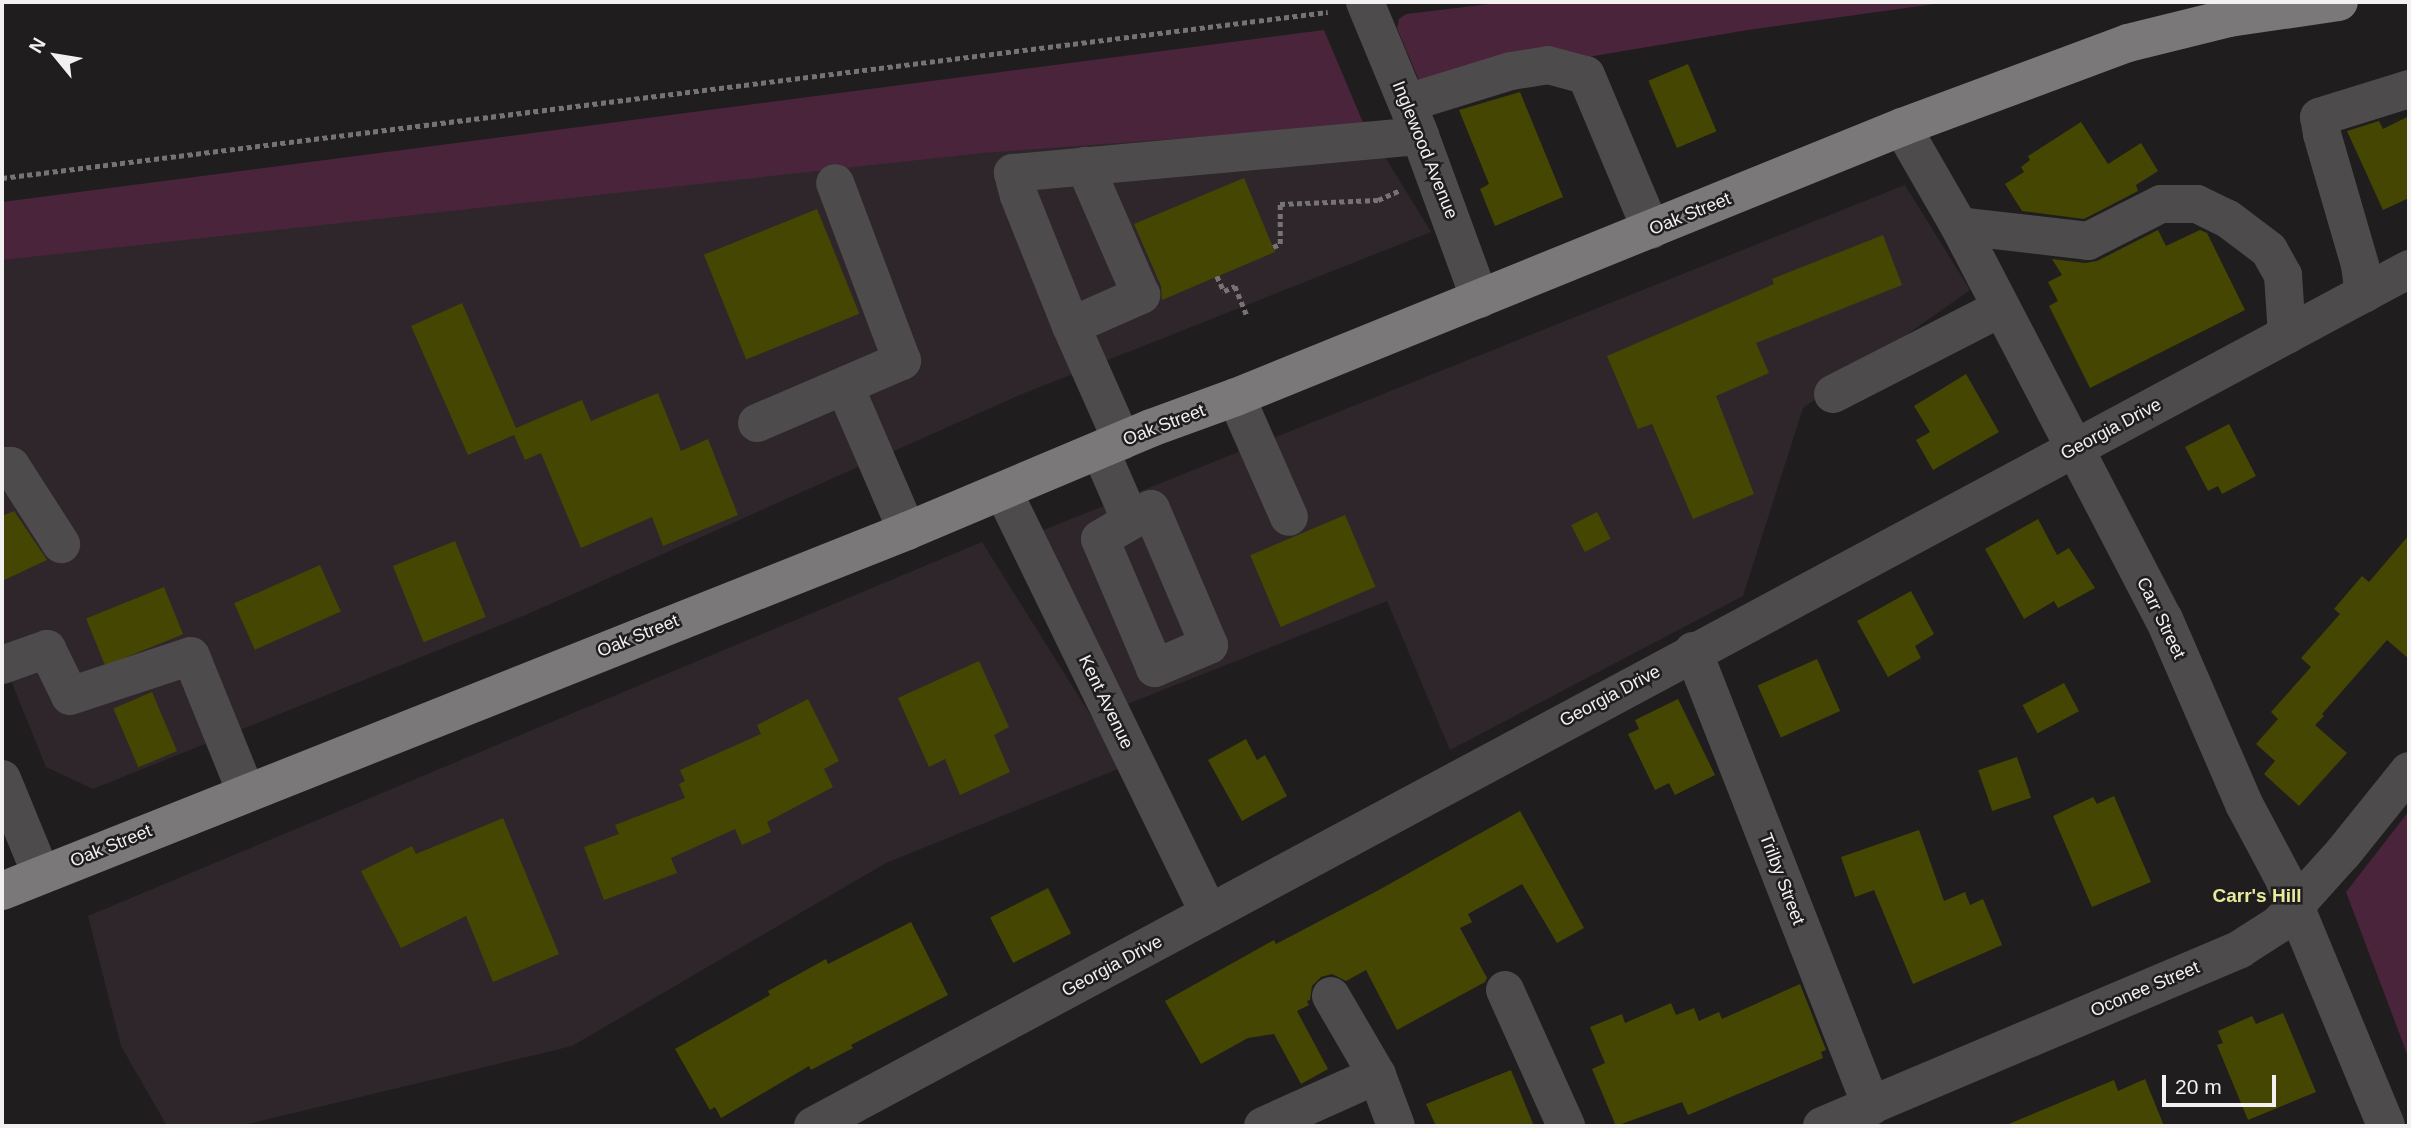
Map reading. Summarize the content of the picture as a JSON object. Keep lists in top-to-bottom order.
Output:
{
  "streets": {
    "main road": ["Oak Street"],
    "street": [
      "Inglewood Avenue",
      "Georgia Drive",
      "Carr Street",
      "Kent Avenue",
      "Trilby Street",
      "Oconee Street"
    ]
  },
  "crossings": [
    ["Inglewood Avenue", "Oak Street"],
    ["Oak Street", "Carr Street"],
    ["Oak Street", "Kent Avenue"],
    ["Georgia Drive", "Carr Street"],
    ["Georgia Drive", "Kent Avenue"],
    ["Georgia Drive", "Trilby Street"],
    ["Carr Street", "Oconee Street"],
    ["Trilby Street", "Oconee Street"]
  ],
  "districts": ["Carr's Hill"],
  "scale_bar": "20 m",
  "north": "top left"
}
